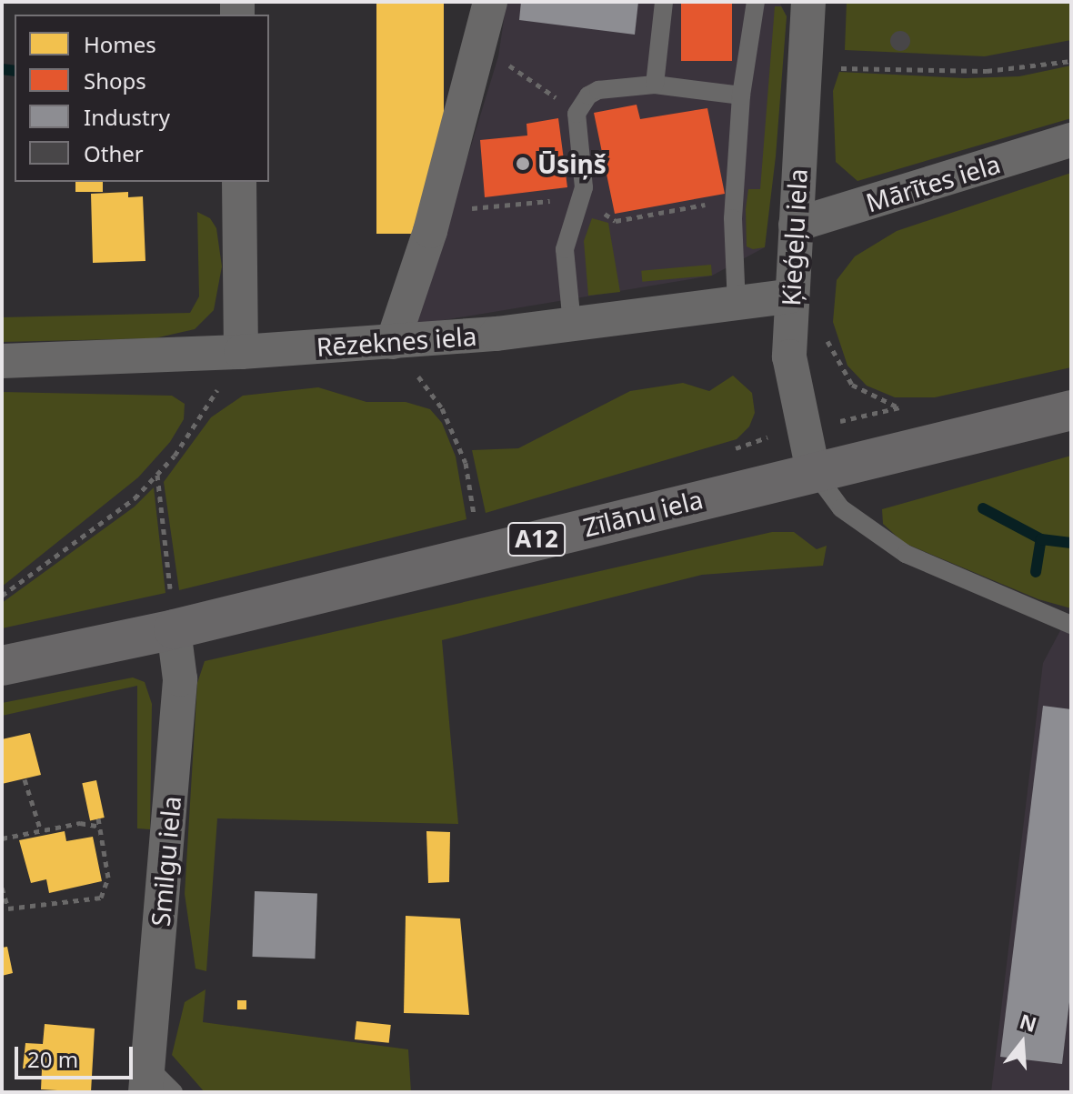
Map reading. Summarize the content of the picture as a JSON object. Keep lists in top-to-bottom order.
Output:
{
  "streets": {
    "highway": ["Zīlānu iela", "A12"],
    "street": [
      "Mārītes iela",
      "Ķieģeļu iela",
      "Rēzeknes iela",
      "Smilgu iela"
    ]
  },
  "crossings": [
    ["Mārītes iela", "Ķieģeļu iela"],
    ["Ķieģeļu iela", "Rēzeknes iela"],
    ["Ķieģeļu iela", "Zīlānu iela"],
    ["Zīlānu iela", "Smilgu iela"]
  ],
  "places": ["Ūsiņš"],
  "legend": [
    "Homes",
    "Shops",
    "Industry",
    "Other"
  ],
  "scale_bar": "20 m",
  "north": "top"
}
